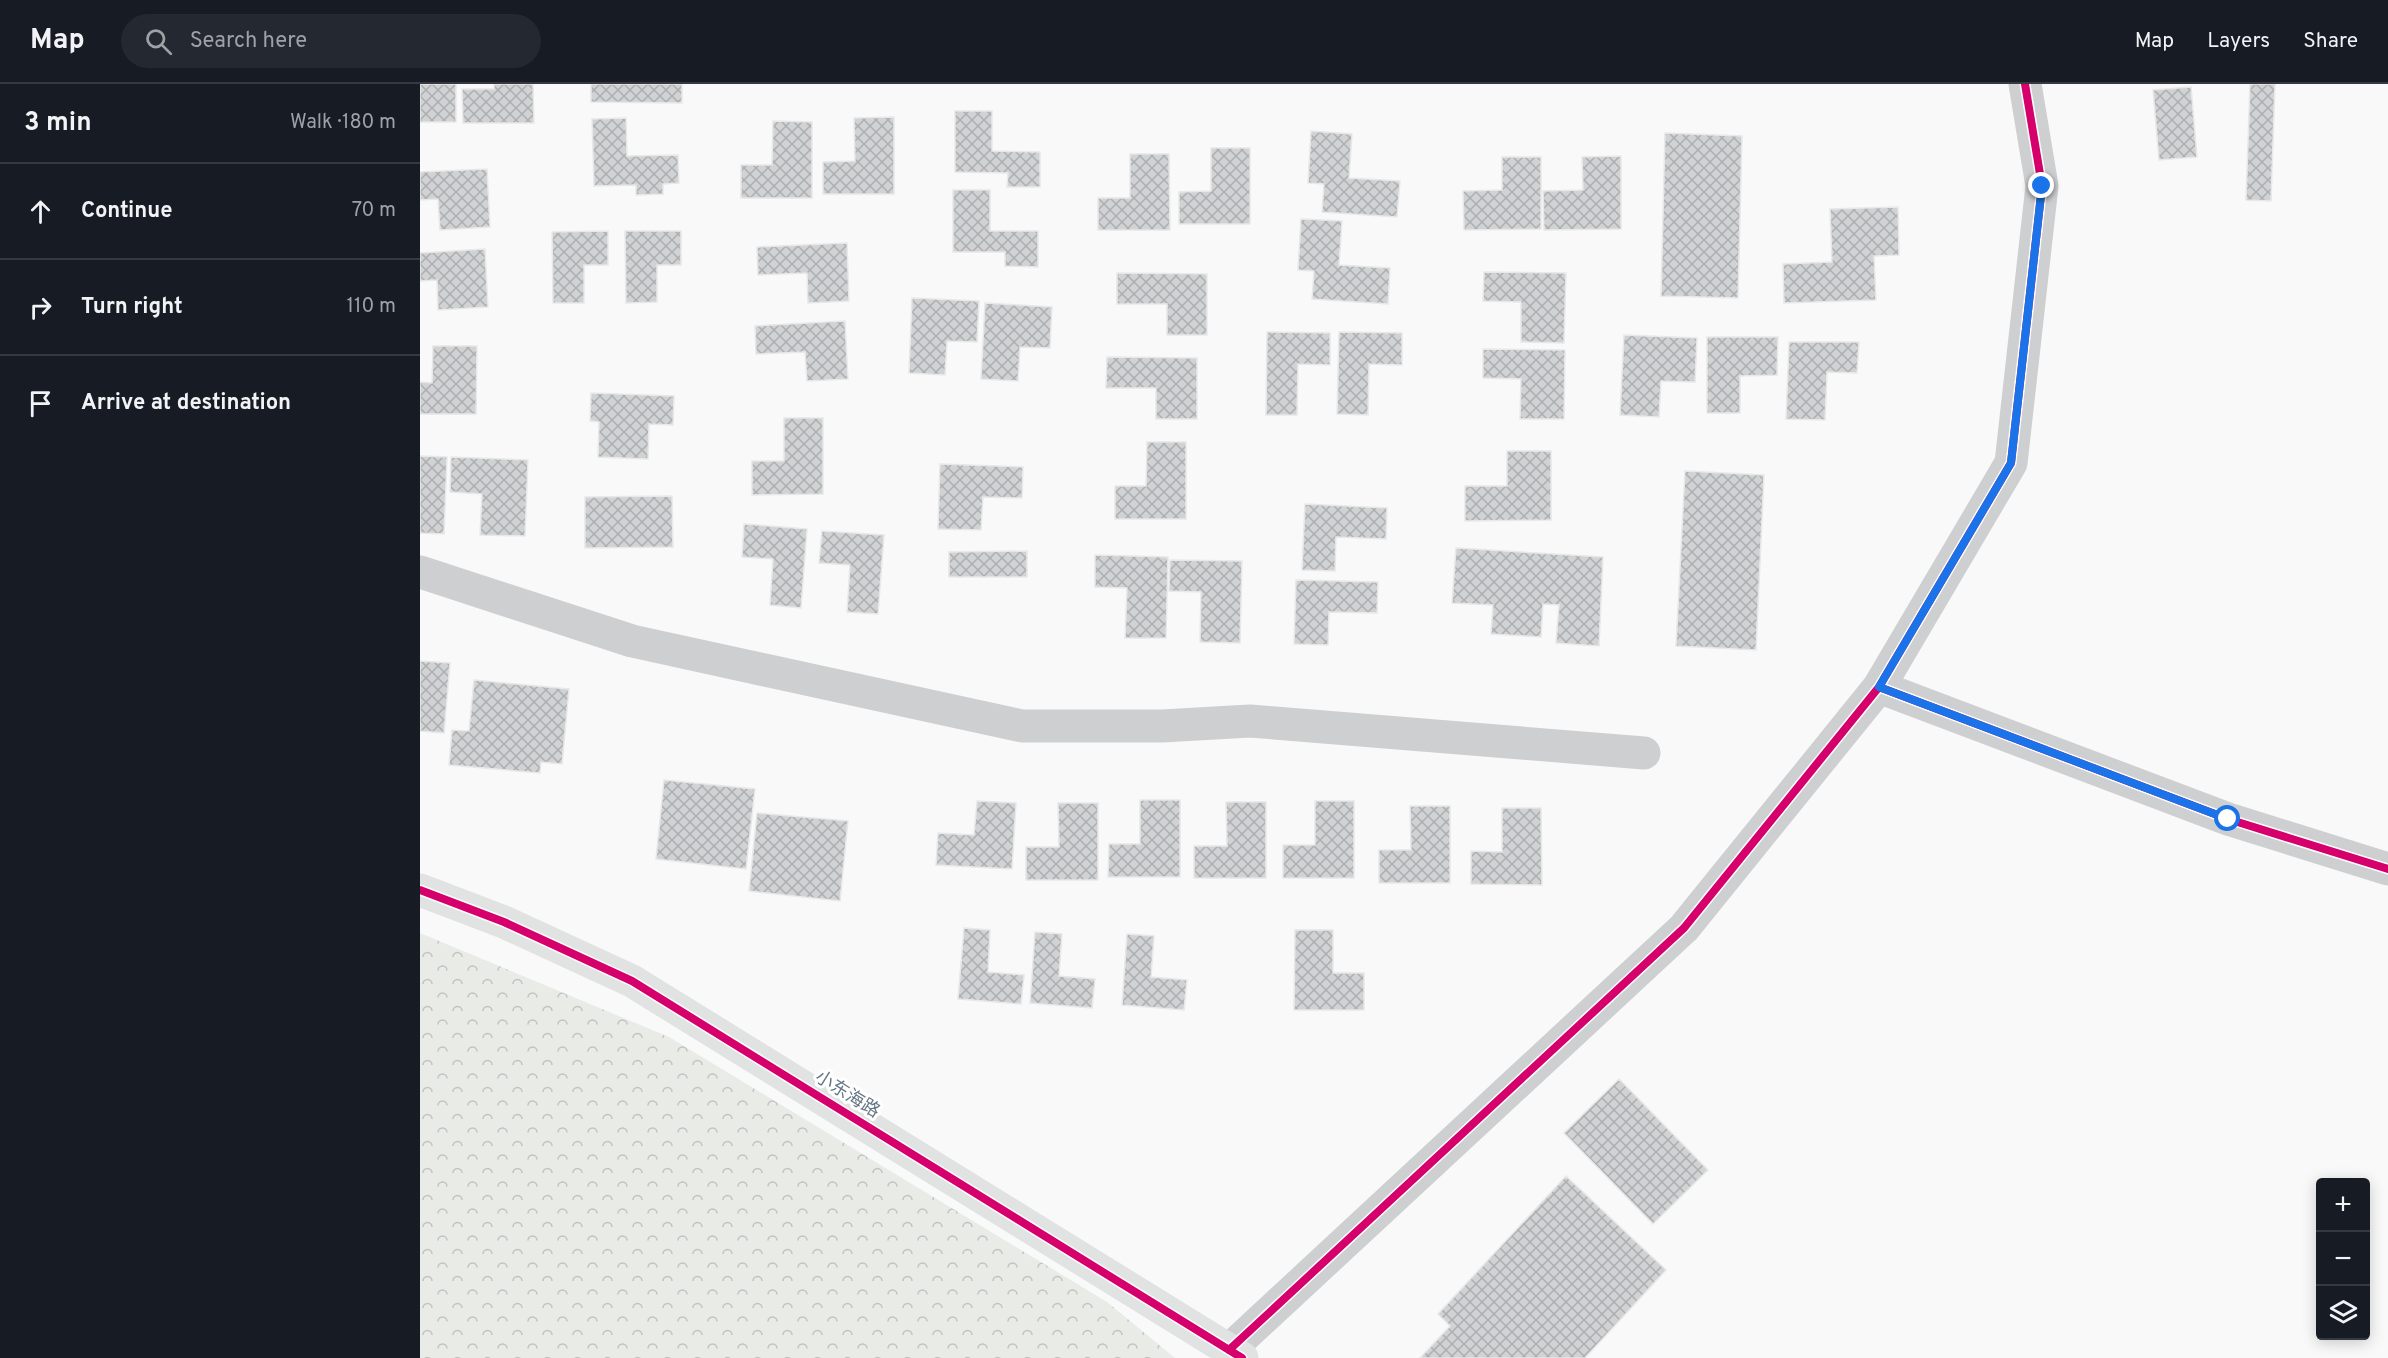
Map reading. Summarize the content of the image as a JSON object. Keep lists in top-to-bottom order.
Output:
{
  "streets": {
    "main road": ["小东海路"]
  },
  "page": {
    "header": "Map",
    "search": "Search here",
    "nav": ["Map", "Layers", "Share"],
    "heading": ["3 min", "Walk · 180 m"],
    "list": [
      ["Continue", "70 m"],
      ["Turn right", "110 m"],
      "Arrive at destination"
    ],
    "map_buttons": ["+", "−"]
  }
}
